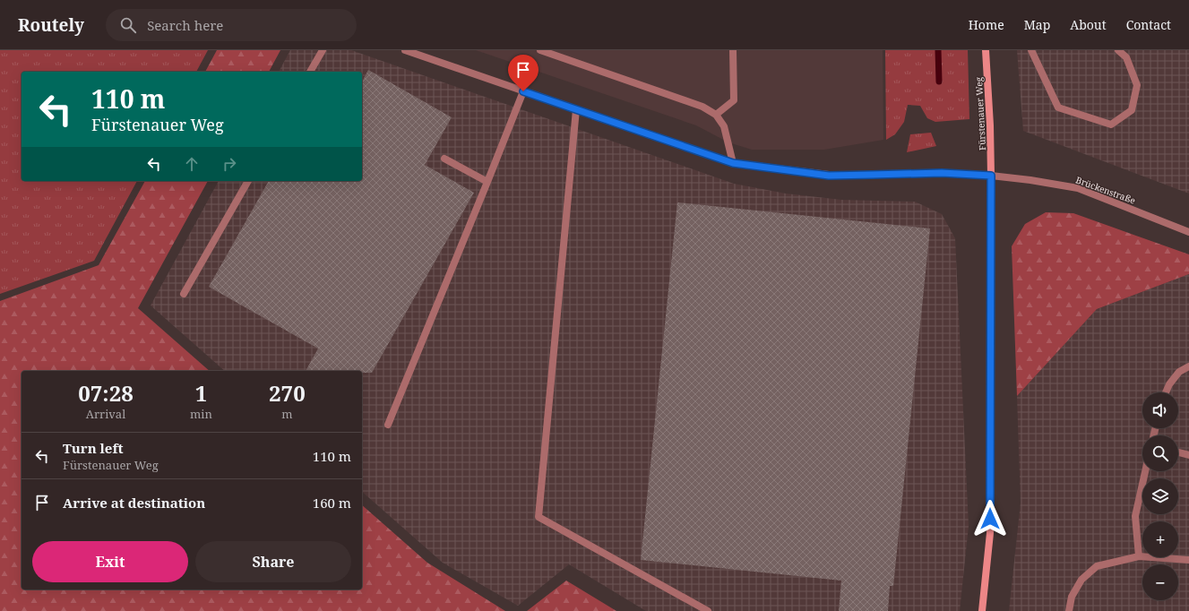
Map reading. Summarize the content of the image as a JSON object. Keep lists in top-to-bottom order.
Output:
{
  "streets": {
    "street": ["Fürstenauer Weg", "Brückenstraße"]
  },
  "crossings": [
    ["Fürstenauer Weg", "Brückenstraße"]
  ],
  "page": {
    "header": "Routely",
    "search": "Search here",
    "nav": [
      "Home",
      "Map",
      "About",
      "Contact"
    ],
    "turn": ["110 m", "Fürstenauer Weg"],
    "eta": [
      "07:28",
      "Arrival",
      "1",
      "min",
      "270",
      "m"
    ],
    "map_buttons": ["+", "−"],
    "list": [
      {
        "name": "Turn left",
        "note": "Fürstenauer Weg",
        "value": "110 m"
      },
      {
        "name": "Arrive at destination",
        "value": "160 m"
      }
    ],
    "buttons": ["Exit", "Share"]
  }
}
